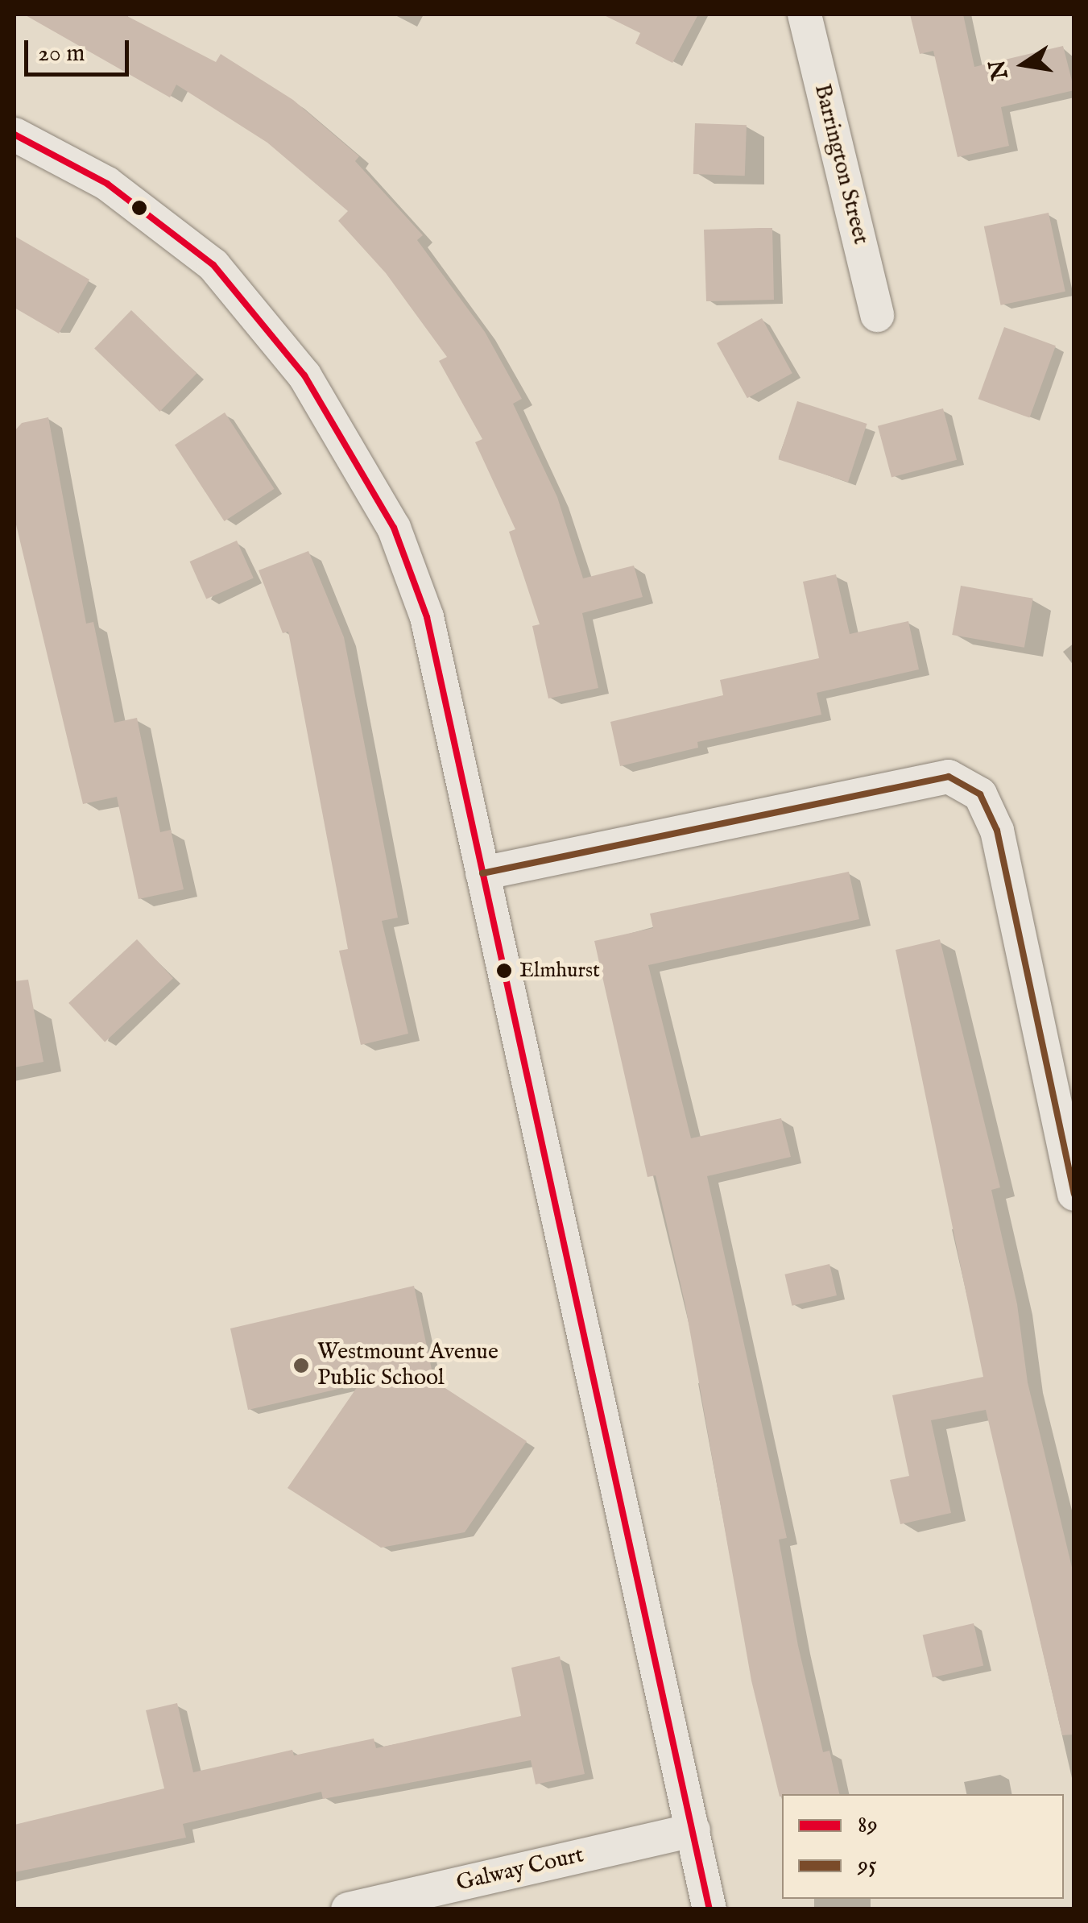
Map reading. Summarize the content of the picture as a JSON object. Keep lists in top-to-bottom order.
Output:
{
  "streets": {
    "street": ["Barrington Street", "Galway Court"]
  },
  "places": ["Elmhurst", "Westmount Avenue Public School"],
  "lines": ["transit line 89", "transit line 95"],
  "legend": ["89", "95"],
  "scale_bar": "20 m",
  "north": "left"
}
